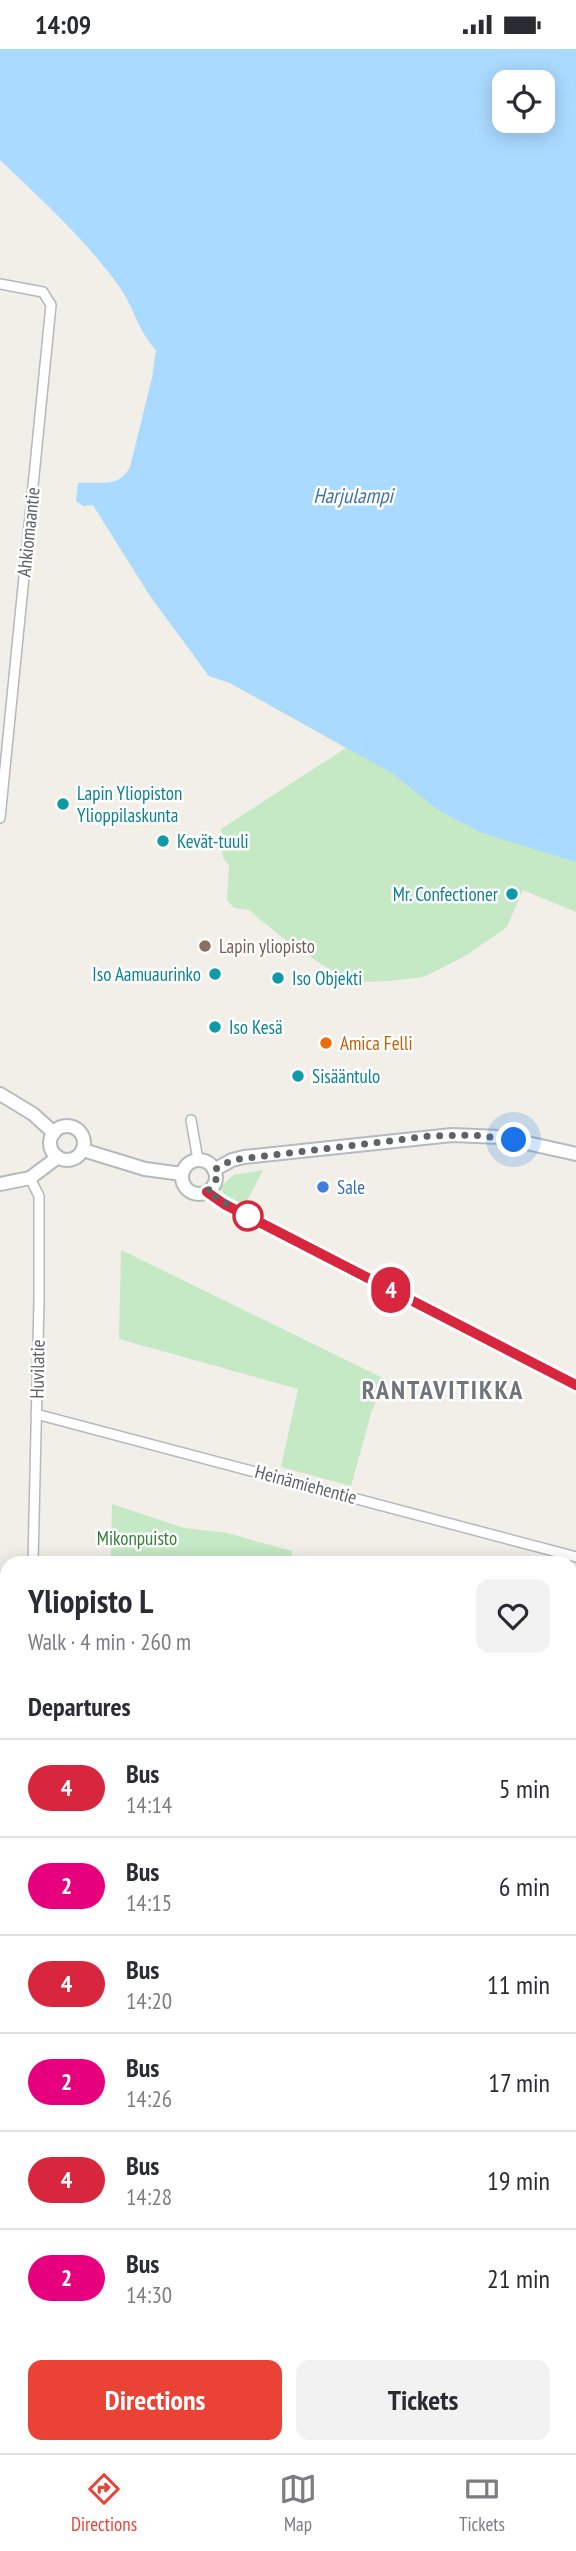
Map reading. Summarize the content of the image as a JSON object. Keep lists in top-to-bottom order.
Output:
{
  "streets": {
    "street": ["Ahkiomaantie", "Huvilatie", "Heinämiehentie"]
  },
  "crossings": [
    ["Huvilatie", "Heinämiehentie"]
  ],
  "districts": ["RANTAVITIKKA"],
  "water": ["Harjulampi"],
  "parks": ["Mikonpuisto"],
  "places": [
    "Lapin Yliopiston Ylioppilaskunta",
    "Kevät-tuuli",
    "Mr. Confectioner",
    "Lapin yliopisto",
    "Iso Aamuaurinko",
    "Iso Objekti",
    "Iso Kesä",
    "Amica Felli",
    "Sisääntulo",
    "Sale"
  ],
  "lines": ["bus line 4"],
  "page": {
    "status": "14:09",
    "on_map": "4",
    "heading": [
      ["Yliopisto L", "Walk · 4 min · 260 m"],
      "Departures"
    ],
    "list": [
      {
        "mark": "4",
        "name": "Bus",
        "note": "14:14",
        "value": "5 min"
      },
      {
        "mark": "2",
        "name": "Bus",
        "note": "14:15",
        "value": "6 min"
      },
      {
        "mark": "4",
        "name": "Bus",
        "note": "14:20",
        "value": "11 min"
      },
      {
        "mark": "2",
        "name": "Bus",
        "note": "14:26",
        "value": "17 min"
      },
      {
        "mark": "4",
        "name": "Bus",
        "note": "14:28",
        "value": "19 min"
      },
      {
        "mark": "2",
        "name": "Bus",
        "note": "14:30",
        "value": "21 min"
      }
    ],
    "buttons": ["Directions", "Tickets"],
    "tabs": ["Directions", "Map", "Tickets"]
  }
}
